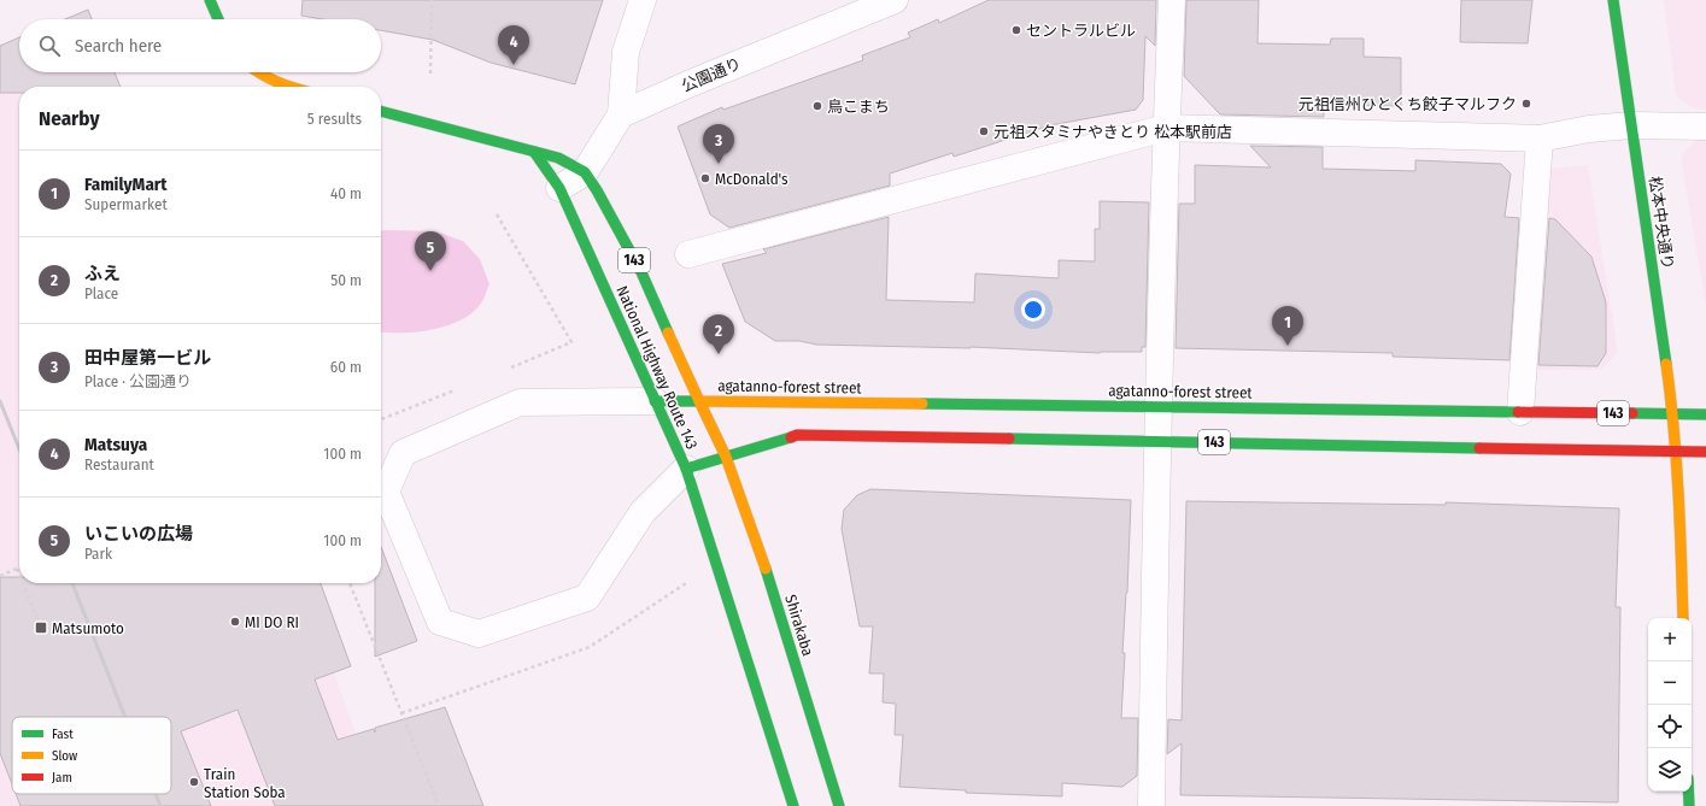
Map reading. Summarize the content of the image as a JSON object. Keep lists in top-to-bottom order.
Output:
{
  "streets": {
    "main road": [
      "松本中央通り",
      "143",
      "National Highway Route 143",
      "agatanno-forest street",
      "Shirakaba"
    ],
    "street": ["公園通り"]
  },
  "crossings": [
    ["松本中央通り", "143"],
    ["松本中央通り", "agatanno-forest street"],
    ["143", "National Highway Route 143"],
    ["143", "Shirakaba"],
    ["National Highway Route 143", "agatanno-forest street"],
    ["National Highway Route 143", "Shirakaba"]
  ],
  "places": {
    "other": [
      "セントラルビル",
      "元祖信州ひとくち餃子マルフク",
      "鳥こまち",
      "元祖スタミナやきとり 松本駅前店",
      "McDonald's",
      "MI DO RI",
      "Train Station Soba"
    ],
    "transit": ["Matsumoto"]
  },
  "legend": ["Fast", "Slow", "Jam"],
  "page": {
    "search": "Search here",
    "pins": [
      "4",
      "3",
      "5",
      "1",
      "2"
    ],
    "heading": ["Nearby", "5 results"],
    "list": [
      {
        "mark": "1",
        "name": "FamilyMart",
        "note": "Supermarket",
        "value": "40 m"
      },
      {
        "mark": "2",
        "name": "ふえ",
        "note": "Place",
        "value": "50 m"
      },
      {
        "mark": "3",
        "name": "田中屋第一ビル",
        "note": "Place · 公園通り",
        "value": "60 m"
      },
      {
        "mark": "4",
        "name": "Matsuya",
        "note": "Restaurant",
        "value": "100 m"
      },
      {
        "mark": "5",
        "name": "いこいの広場",
        "note": "Park",
        "value": "100 m"
      }
    ],
    "map_buttons": ["+", "−"]
  }
}
